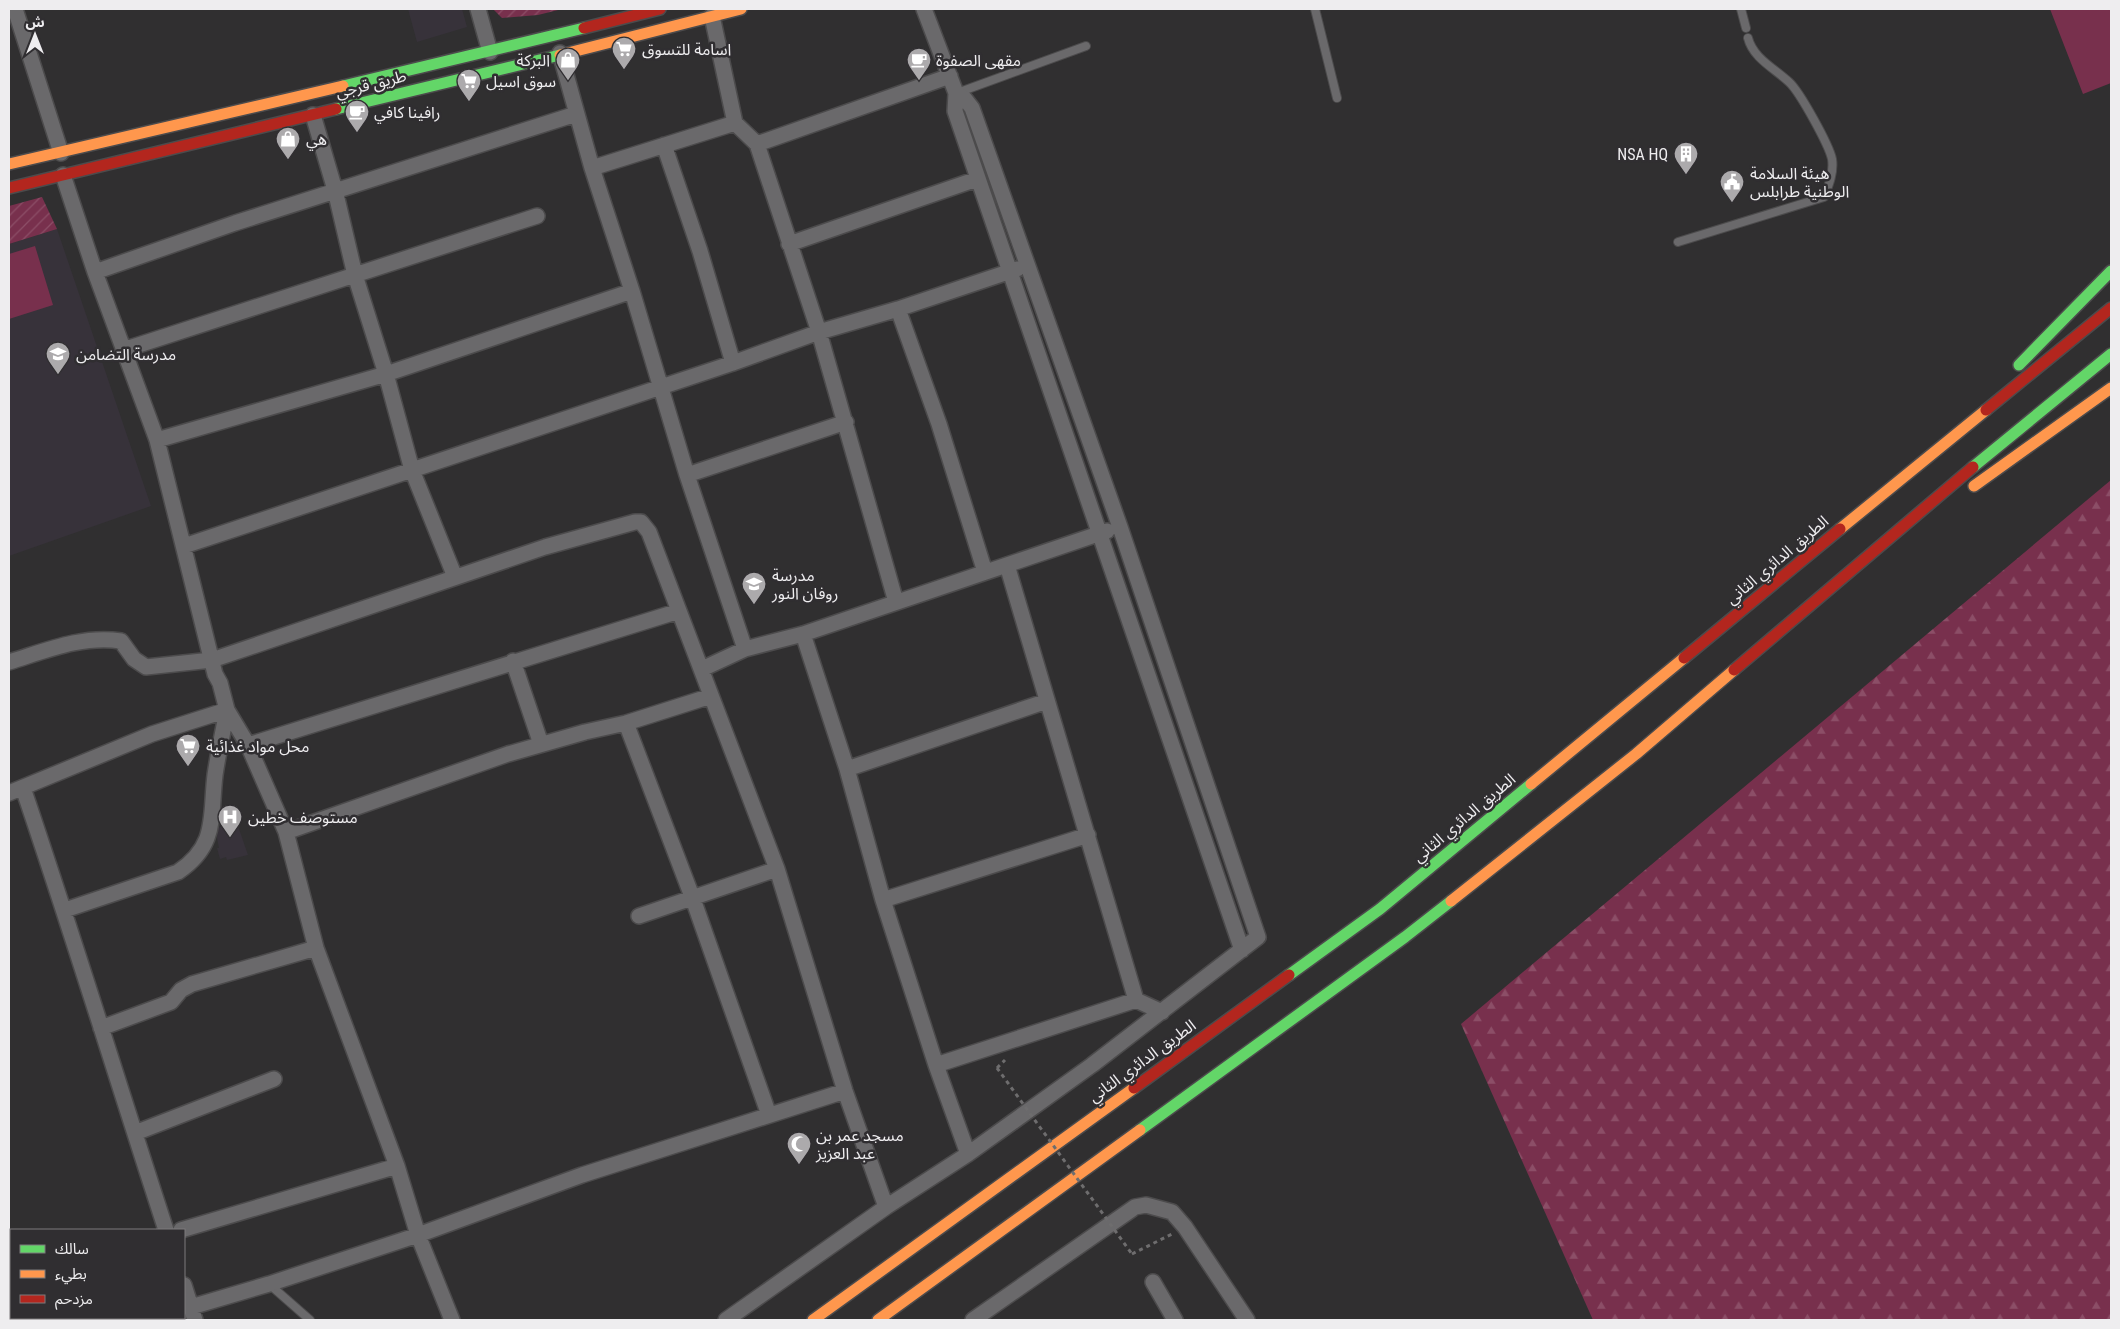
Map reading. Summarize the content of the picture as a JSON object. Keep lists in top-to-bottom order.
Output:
{
  "streets": {
    "highway": ["طريق قرجي", "الطريق الدائري الثاني"]
  },
  "places": {
    "supermarket": ["اسامة للتسوق", "سوق اسيل", "محل مواد غذائية"],
    "shop": ["البركة", "هي"],
    "cafe": ["مقهى الصفوة", "رافينا كافي"],
    "building": ["NSA HQ"],
    "public building": ["هيئة السلامة الوطنية طرابلس"],
    "school or university": ["مدرسة التضامن", "مدرسة روفان النور"],
    "hospital": ["مستوصف خطين"],
    "mosque": ["مسجد عمر بن عبد العزيز"]
  },
  "legend": ["سالك", "بطيء", "مزدحم"],
  "north": "top"
}
